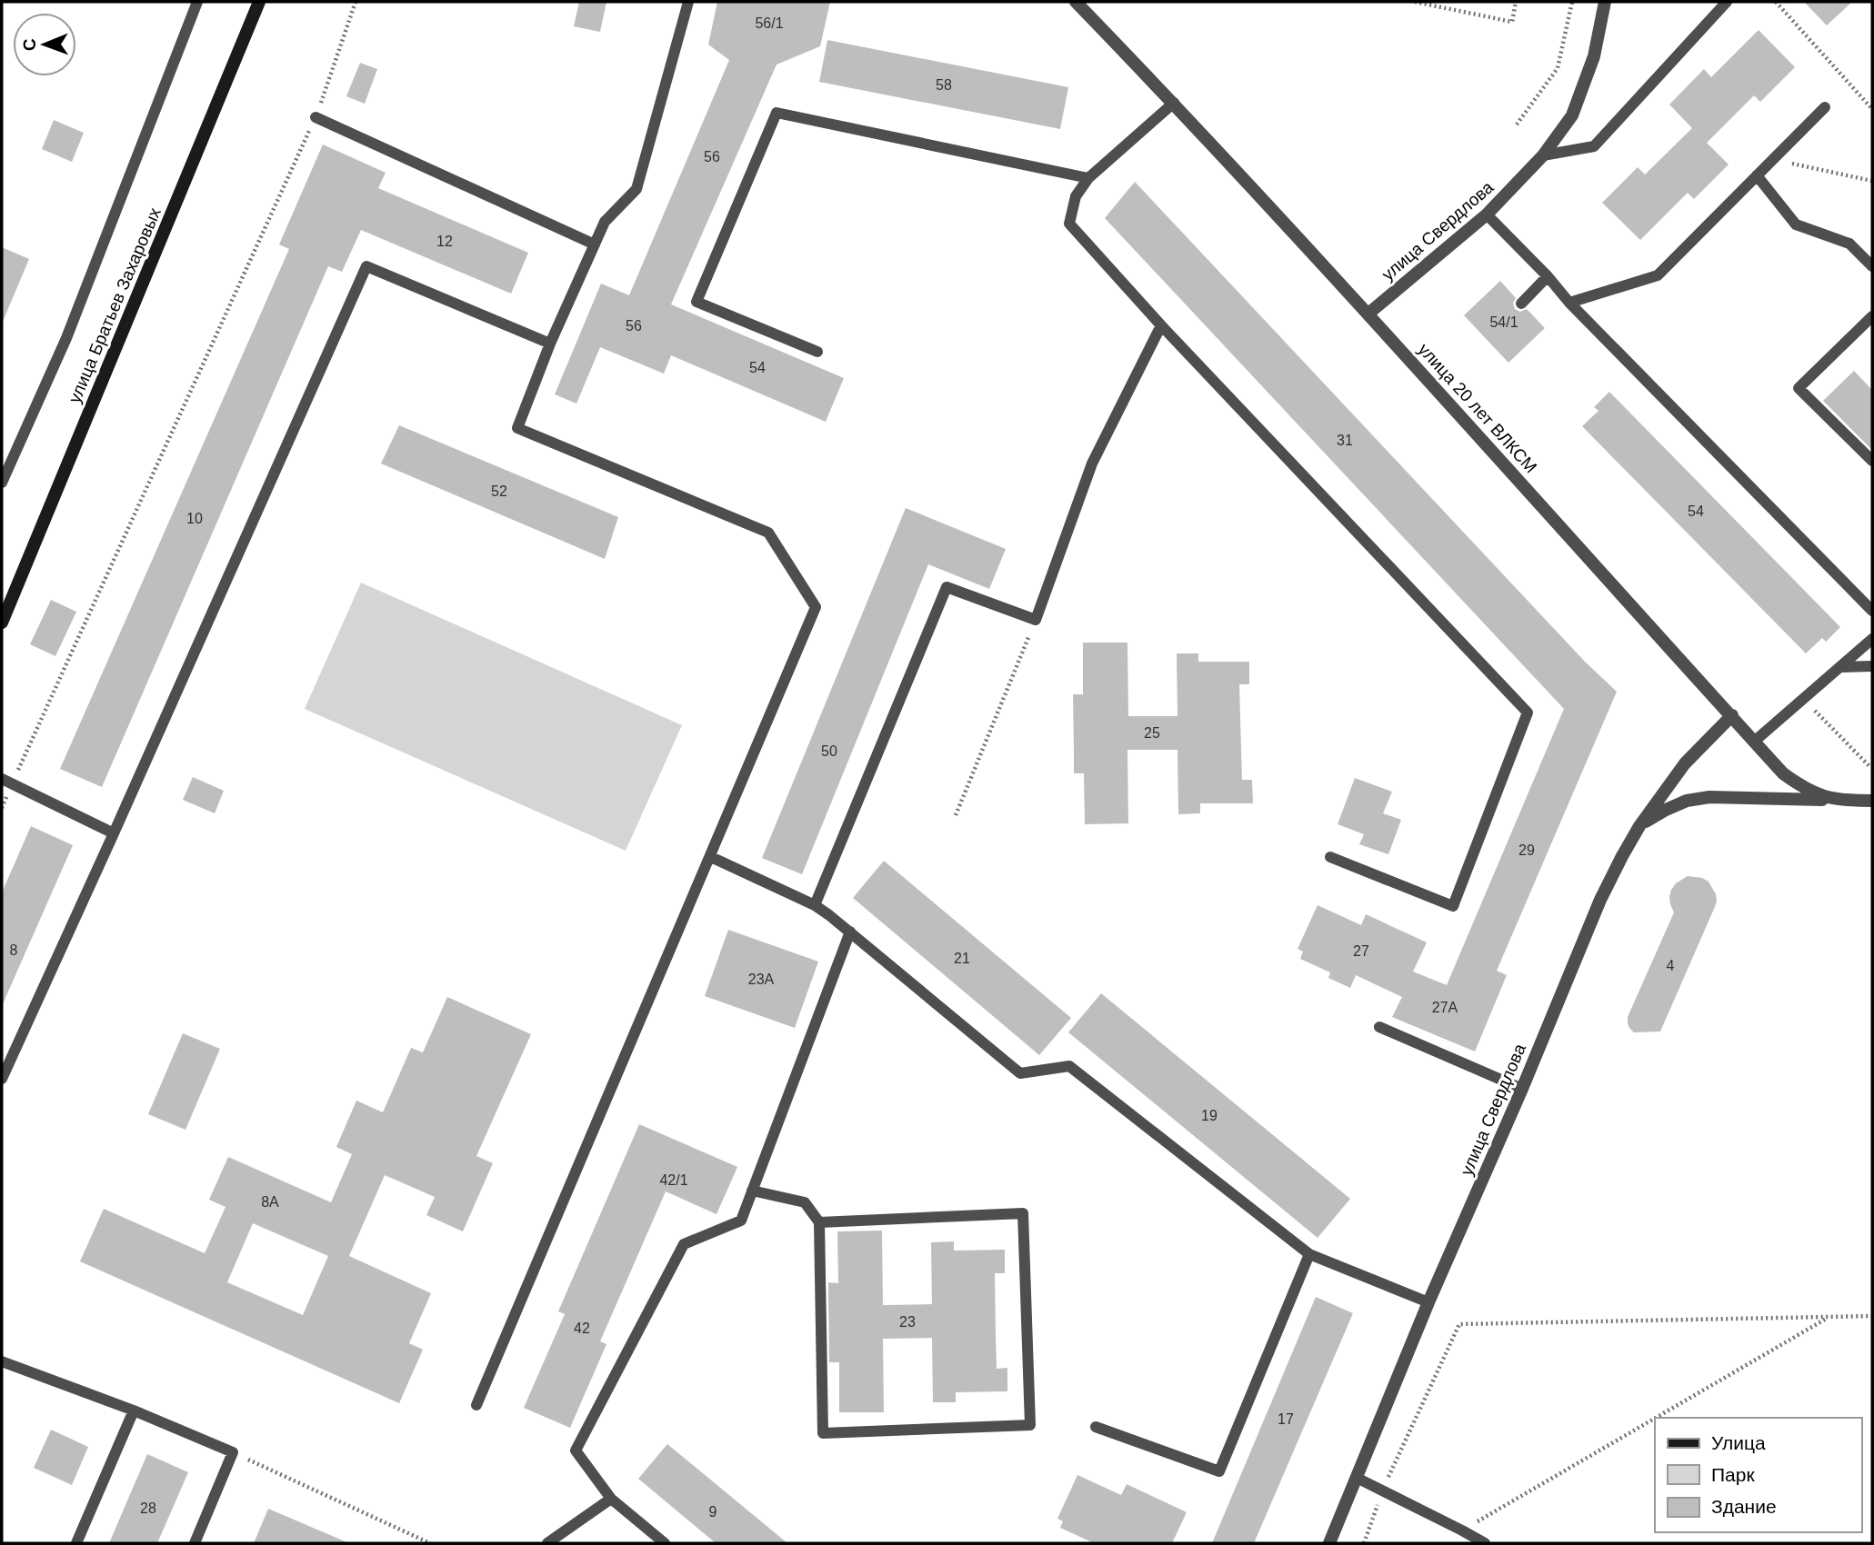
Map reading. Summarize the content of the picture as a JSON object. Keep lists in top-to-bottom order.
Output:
{
  "streets": {
    "main road": ["улица Братьев Захаровых"],
    "street": ["улица Свердлова", "улица 20 лет ВЛКСМ"]
  },
  "crossings": [
    ["улица Свердлова", "улица 20 лет ВЛКСМ"]
  ],
  "house_numbers": [
    "56/1",
    "58",
    "56",
    "12",
    "54/1",
    "56",
    "54",
    "31",
    "52",
    "54",
    "10",
    "25",
    "50",
    "29",
    "8",
    "27",
    "21",
    "4",
    "23А",
    "27А",
    "19",
    "42/1",
    "8А",
    "23",
    "42",
    "17",
    "28",
    "9"
  ],
  "legend": ["Улица", "Парк", "Здание"],
  "north": "left"
}
